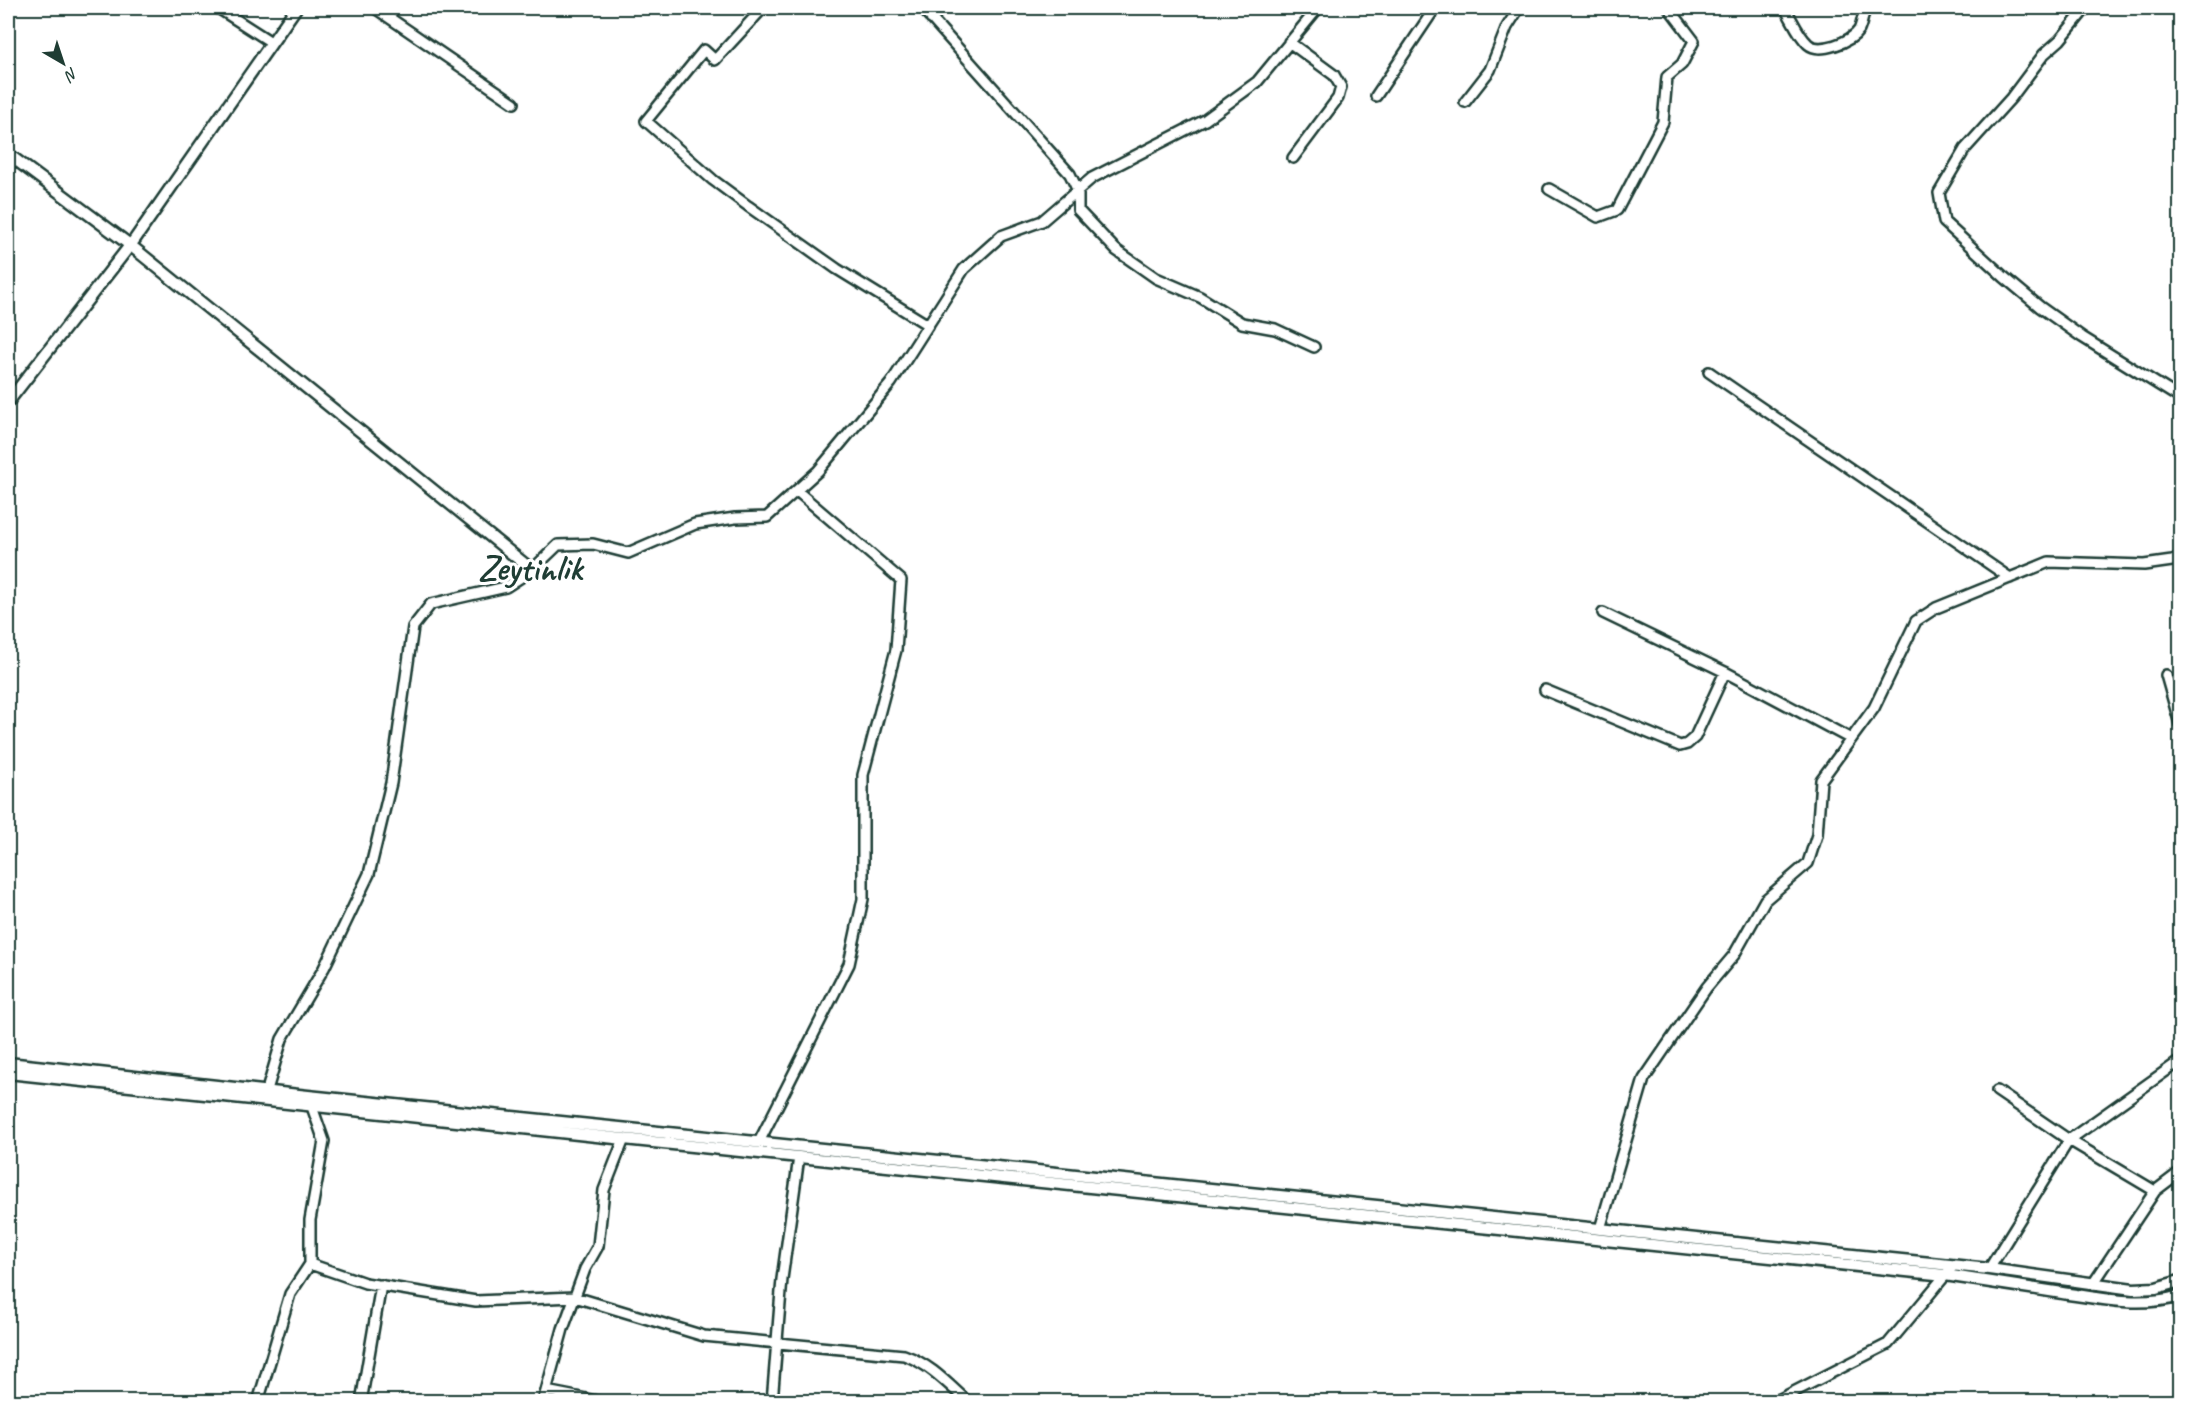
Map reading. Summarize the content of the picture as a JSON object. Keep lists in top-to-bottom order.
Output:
{
  "districts": ["Zeytinlik"],
  "north": "bottom right"
}
